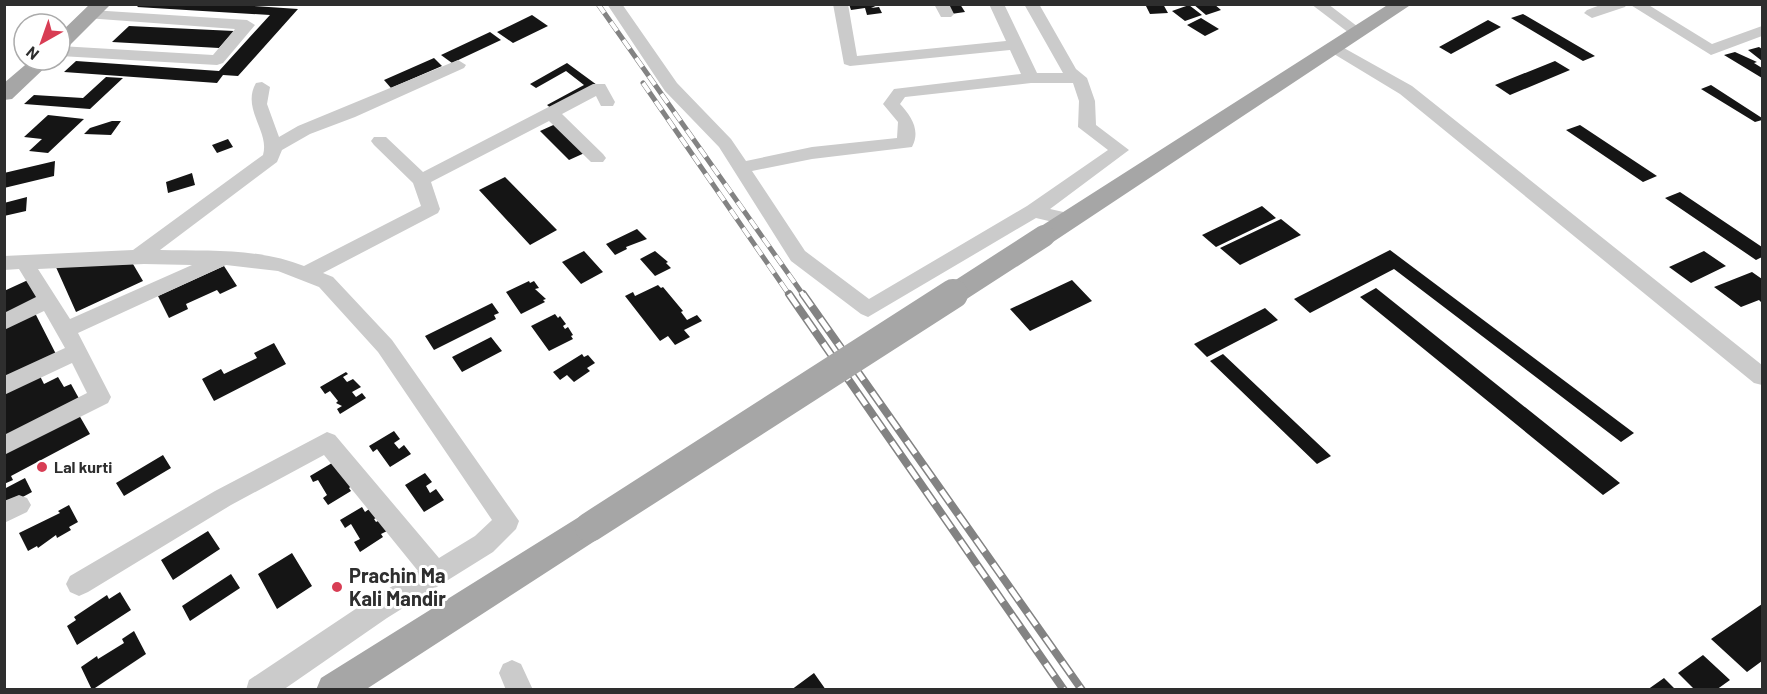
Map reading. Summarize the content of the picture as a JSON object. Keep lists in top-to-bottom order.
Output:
{
  "places": ["Lal kurti", "Prachin Ma Kali Mandir"],
  "north": "bottom left"
}
